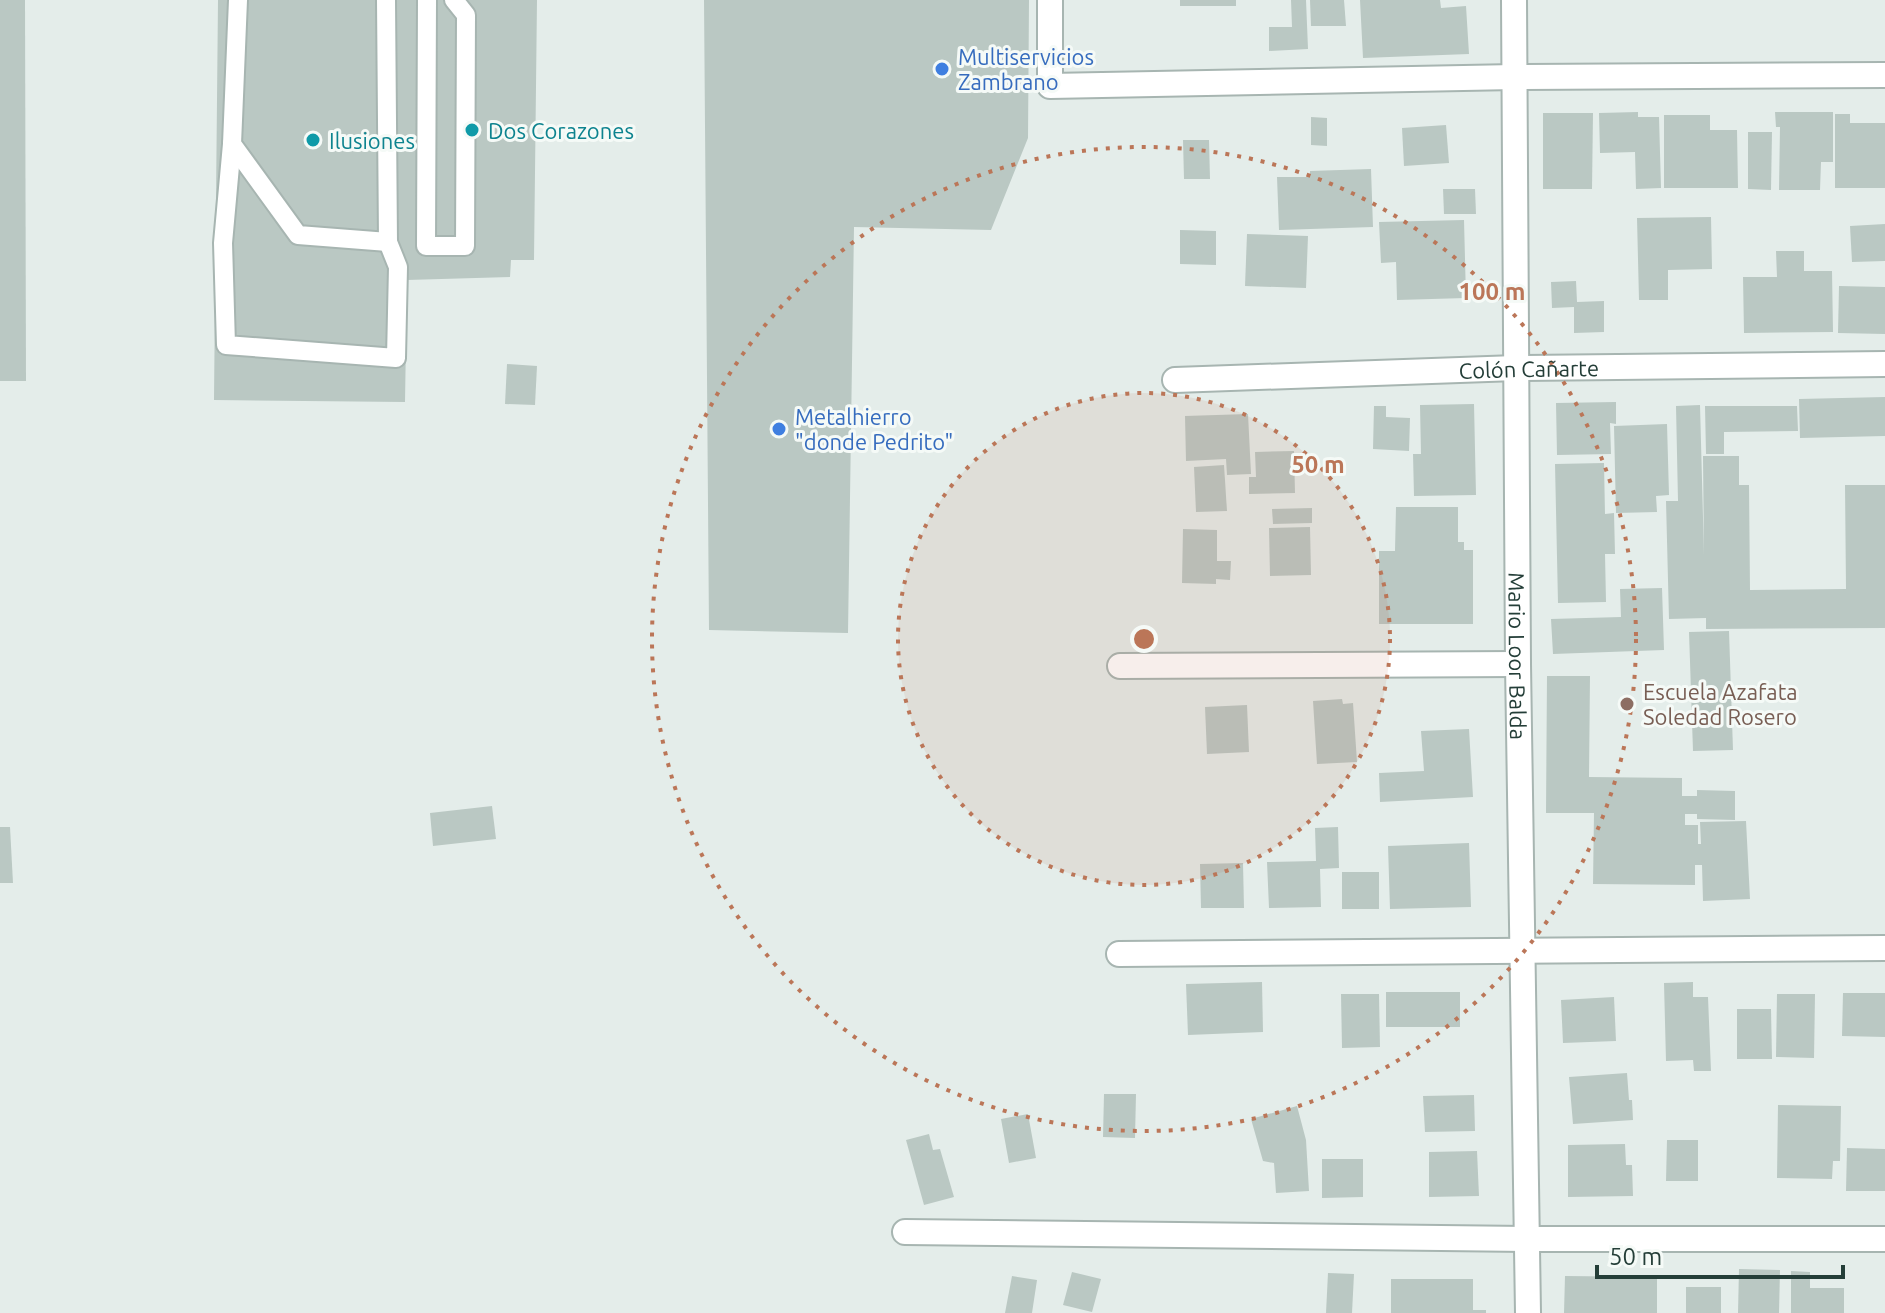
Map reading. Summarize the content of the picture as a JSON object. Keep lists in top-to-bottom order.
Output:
{
  "streets": {
    "street": ["Colón Cañarte", "Mario Loor Balda"]
  },
  "crossings": [
    ["Colón Cañarte", "Mario Loor Balda"]
  ],
  "places": [
    "Multiservicios Zambrano",
    "Dos Corazones",
    "Ilusiones",
    "Metalhierro \"donde Pedrito\"",
    "Escuela Azafata Soledad Rosero"
  ],
  "scale_bar": "50 m",
  "rings": ["100 m", "50 m"]
}
